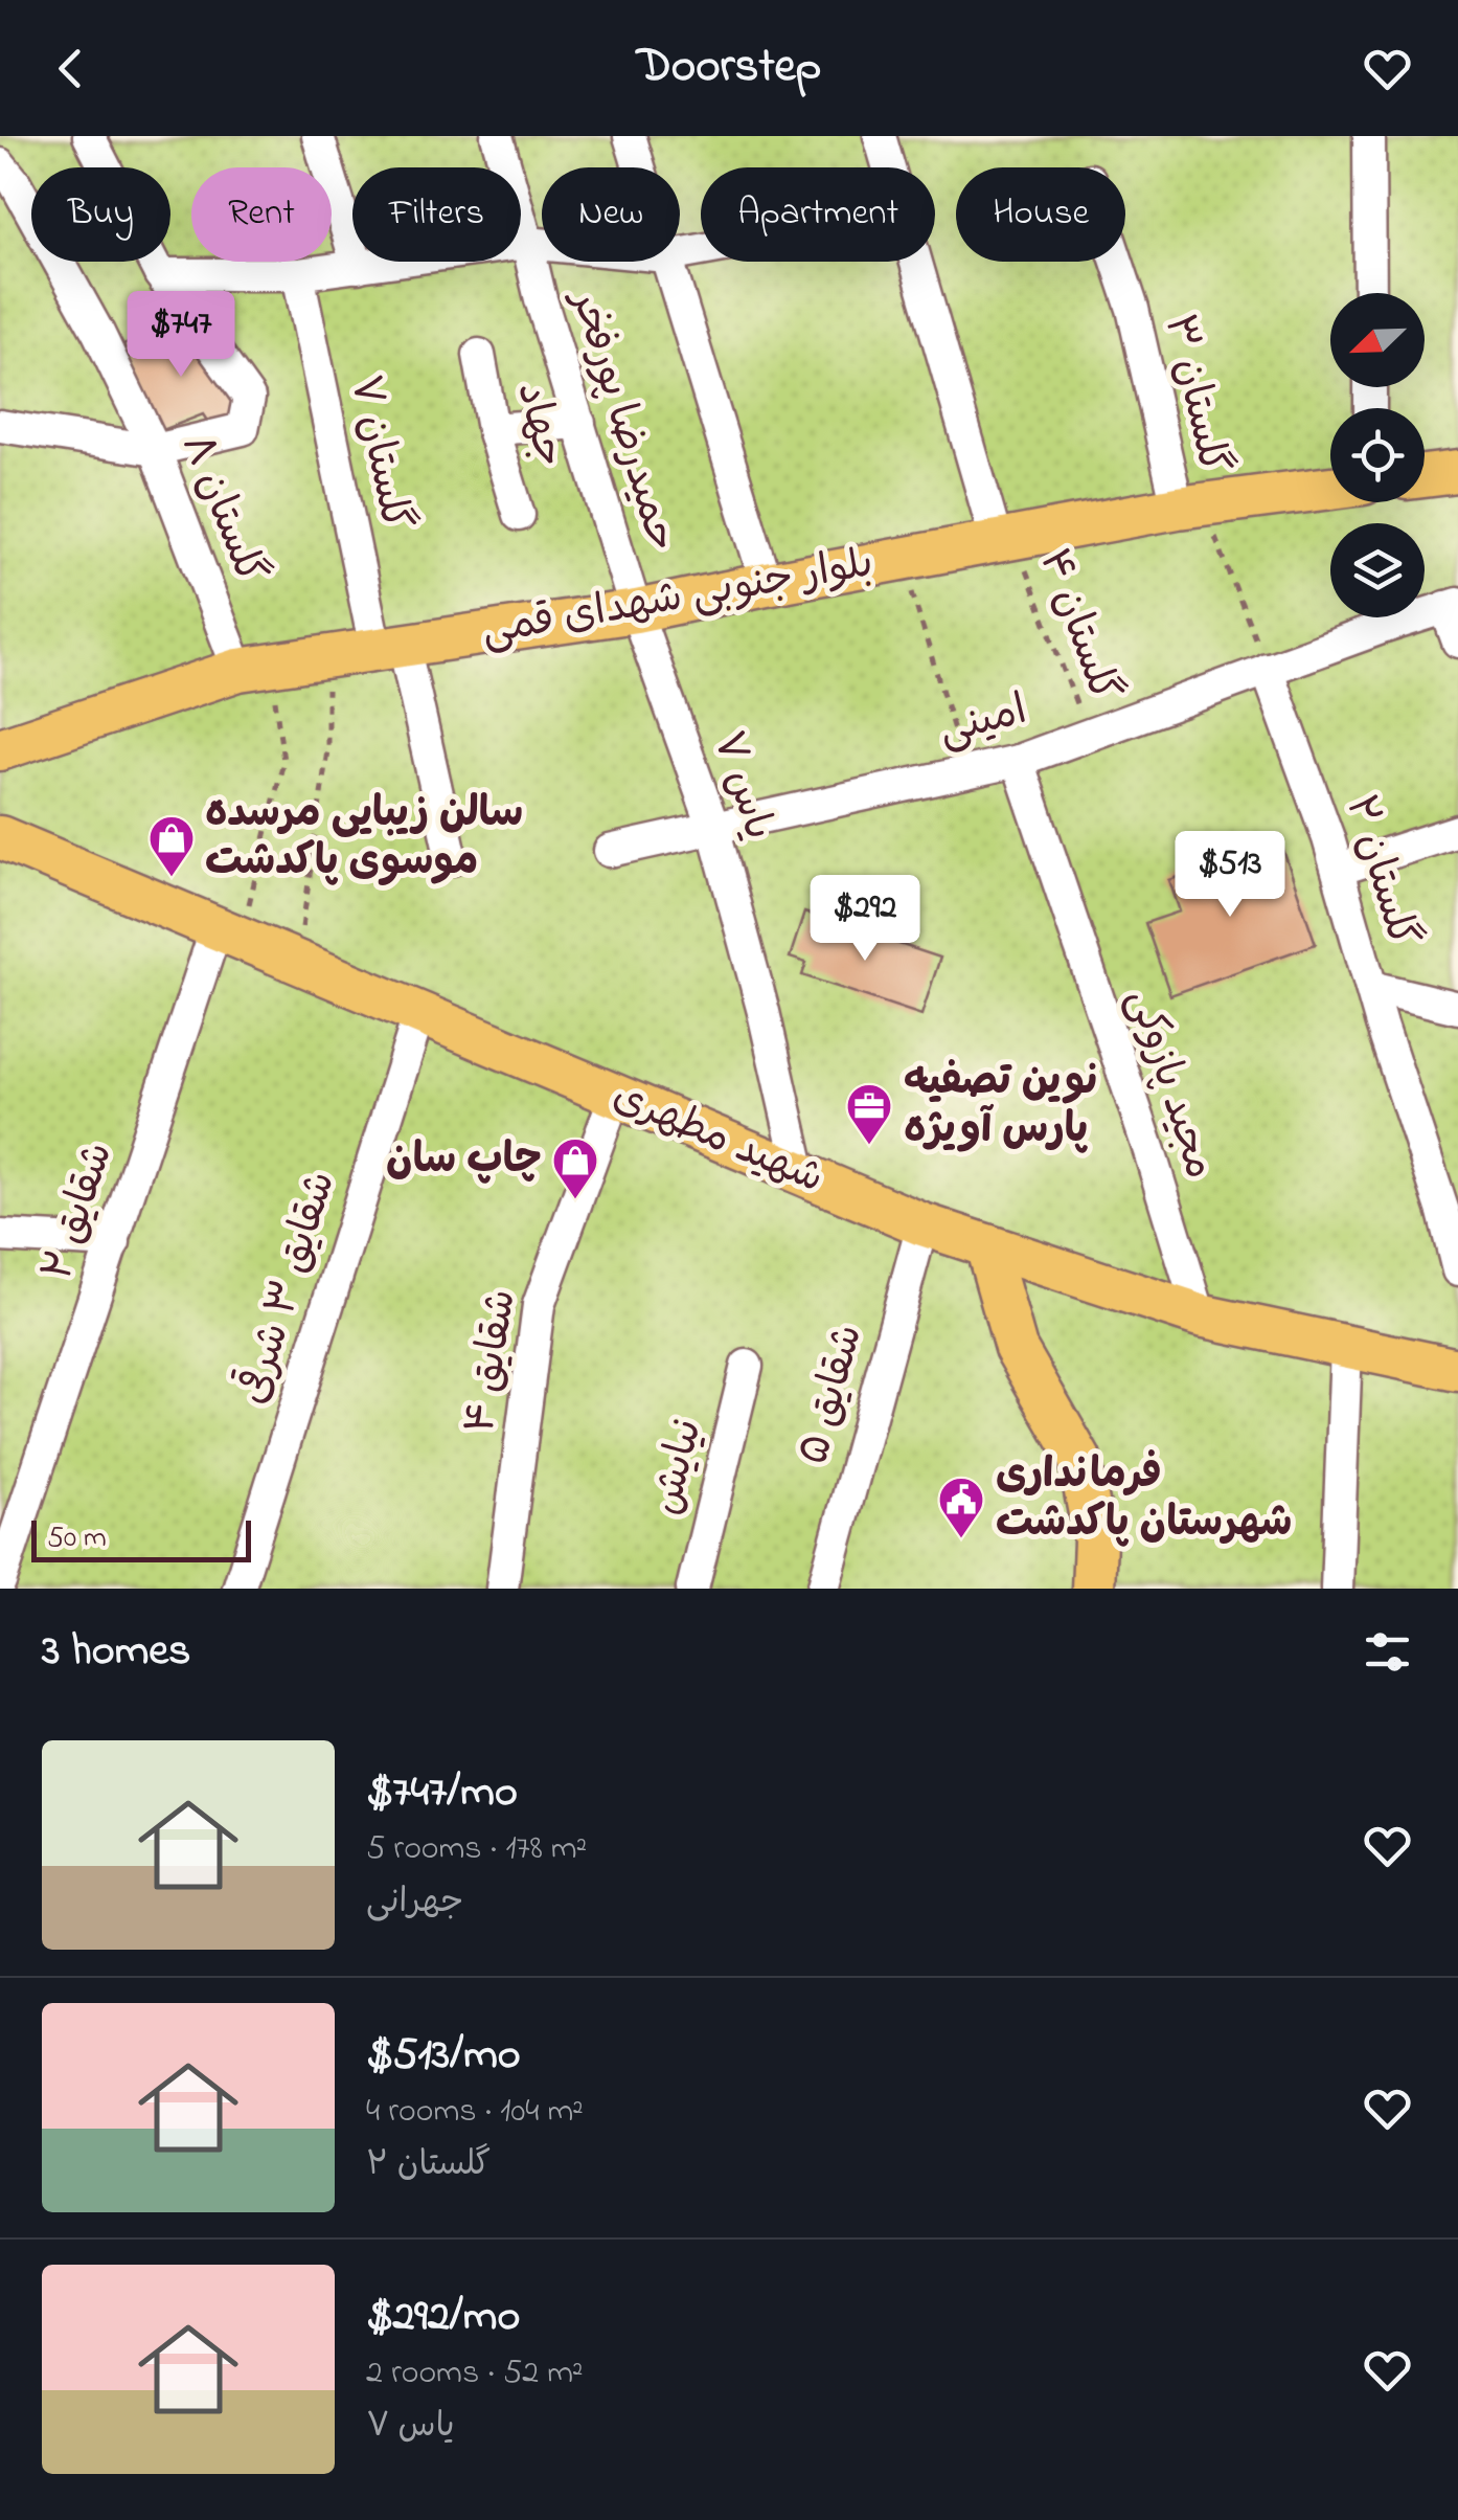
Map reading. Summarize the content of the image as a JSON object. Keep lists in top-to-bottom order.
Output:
{
  "streets": {
    "main road": ["بلوار جنوبی شهدای قمی", "شهید مطهری"],
    "street": [
      "گلستان ۳",
      "حمیدرضا پورفخر",
      "جهاد",
      "گلستان ۷",
      "گلستان ۸",
      "امینی",
      "یاس ۷",
      "گلستان ۲",
      "مجید پازوکی",
      "شقایق ۲",
      "شقایق ۳ شرقی",
      "شقایق ۴",
      "شقایق ۵",
      "نیایش"
    ],
    "path": ["گلستان ۴"]
  },
  "crossings": [
    ["گلستان ۳", "بلوار جنوبی شهدای قمی"],
    ["حمیدرضا پورفخر", "بلوار جنوبی شهدای قمی"],
    ["حمیدرضا پورفخر", "یاس ۷"],
    ["گلستان ۷", "بلوار جنوبی شهدای قمی"],
    ["گلستان ۸", "بلوار جنوبی شهدای قمی"],
    ["بلوار جنوبی شهدای قمی", "گلستان ۴"],
    ["بلوار جنوبی شهدای قمی", "یاس ۷"],
    ["گلستان ۴", "امینی"],
    ["امینی", "یاس ۷"],
    ["امینی", "گلستان ۲"],
    ["امینی", "مجید پازوکی"],
    ["یاس ۷", "شهید مطهری"],
    ["مجید پازوکی", "شهید مطهری"],
    ["شهید مطهری", "شقایق ۲"],
    ["شهید مطهری", "شقایق ۳ شرقی"],
    ["شهید مطهری", "شقایق ۴"],
    ["شهید مطهری", "شقایق ۵"]
  ],
  "places": {
    "shop": ["سالن زیبایی مرسده موسوی پاکدشت", "چاپ سان"],
    "office": ["نوین تصفیه پارس آویژه"],
    "public building": ["فرمانداری شهرستان پاکدشت"]
  },
  "scale_bar": "50 m",
  "north": "bottom left",
  "page": {
    "header": "Doorstep",
    "chip": [
      "Buy",
      "Rent",
      "Filters",
      "New",
      "Apartment",
      "House"
    ],
    "price": ["$747", "$513", "$292"],
    "scale": "50 m",
    "heading": "3 homes",
    "list": [
      {
        "name": "$747/mo",
        "note": "5 rooms · 178 m² · جهرانی"
      },
      {
        "name": "$513/mo",
        "note": "4 rooms · 104 m² · گلستان ۲"
      },
      {
        "name": "$292/mo",
        "note": "2 rooms · 52 m² · یاس ۷"
      }
    ]
  }
}
